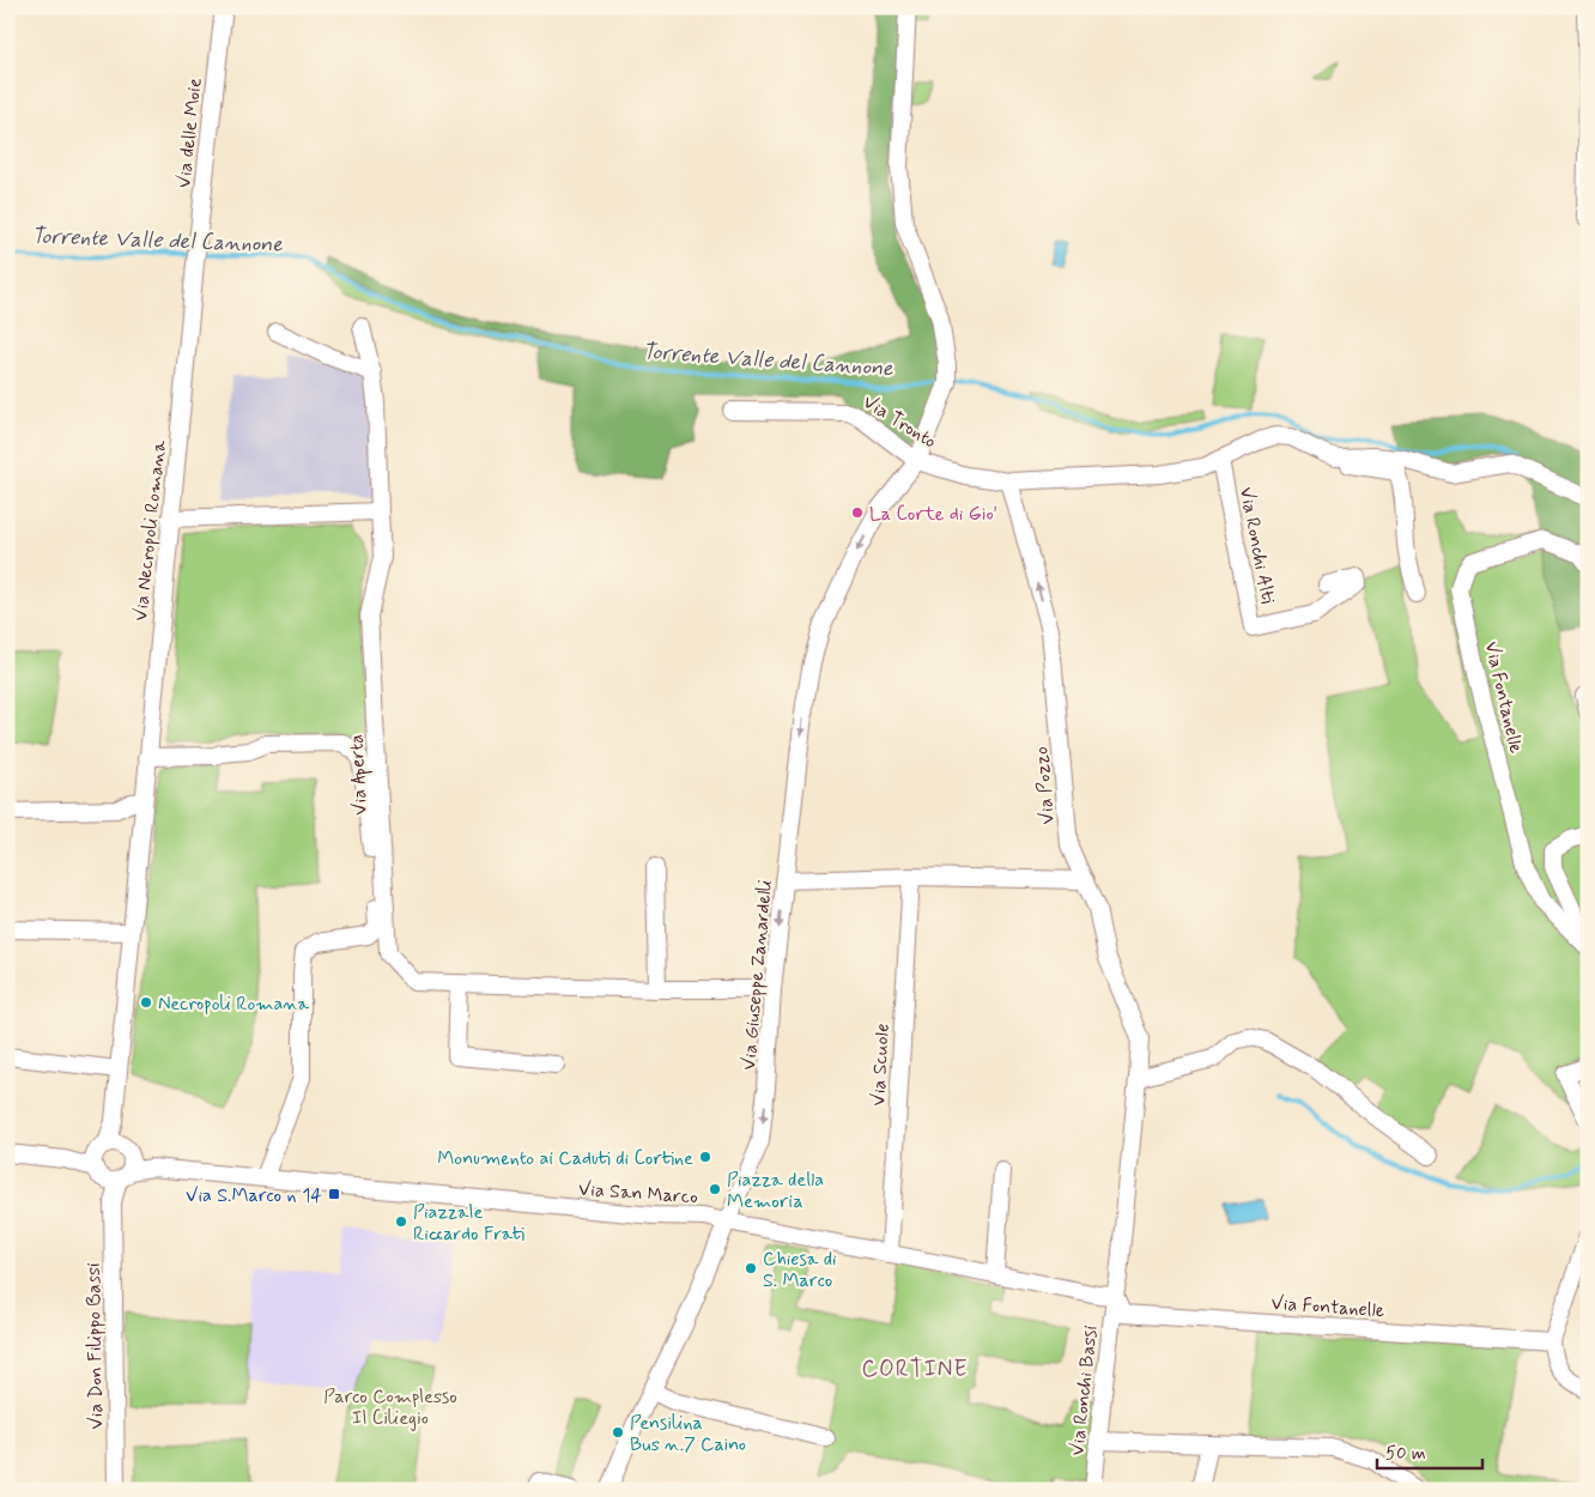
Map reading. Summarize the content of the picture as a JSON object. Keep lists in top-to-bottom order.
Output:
{
  "streets": {
    "street": [
      "Via delle Moie",
      "Via Tronto",
      "Via Necropoli Romana",
      "Via Ronchi Alti",
      "Via Fontanelle",
      "Via Aperta",
      "Via Pozzo",
      "Via Giuseppe Zanardelli",
      "Via Scuole",
      "Via San Marco",
      "Via Don Filippo Bassi",
      "Via Ronchi Bassi"
    ]
  },
  "crossings": [
    ["Via delle Moie", "Via Necropoli Romana"],
    ["Via Tronto", "Via Pozzo"],
    ["Via Tronto", "Via Giuseppe Zanardelli"],
    ["Via Necropoli Romana", "Via Aperta"],
    ["Via Necropoli Romana", "Via San Marco"],
    ["Via Necropoli Romana", "Via Don Filippo Bassi"],
    ["Via Fontanelle", "Via Pozzo"],
    ["Via Fontanelle", "Via San Marco"],
    ["Via Fontanelle", "Via Ronchi Bassi"],
    ["Via Aperta", "Via Giuseppe Zanardelli"],
    ["Via Aperta", "Via San Marco"],
    ["Via Pozzo", "Via San Marco"],
    ["Via Pozzo", "Via Ronchi Bassi"],
    ["Via Giuseppe Zanardelli", "Via San Marco"],
    ["Via Scuole", "Via San Marco"],
    ["Via San Marco", "Via Don Filippo Bassi"],
    ["Via San Marco", "Via Ronchi Bassi"]
  ],
  "one_way": ["Via Pozzo", "Via Giuseppe Zanardelli"],
  "districts": ["CORTINE"],
  "water": ["Torrente Valle del Cannone"],
  "parks": ["Parco Complesso Il Ciliegio"],
  "places": {
    "other": [
      "La Corte di Gio'",
      "Necropoli Romana",
      "Monumento ai Caduti di Cortine",
      "Piazza della Memoria",
      "Piazzale Riccardo Frati",
      "Chiesa di S. Marco",
      "Pensilina Bus n.7 Caino"
    ],
    "transit": ["Via S.Marco n 14"]
  },
  "scale_bar": "50 m"
}
